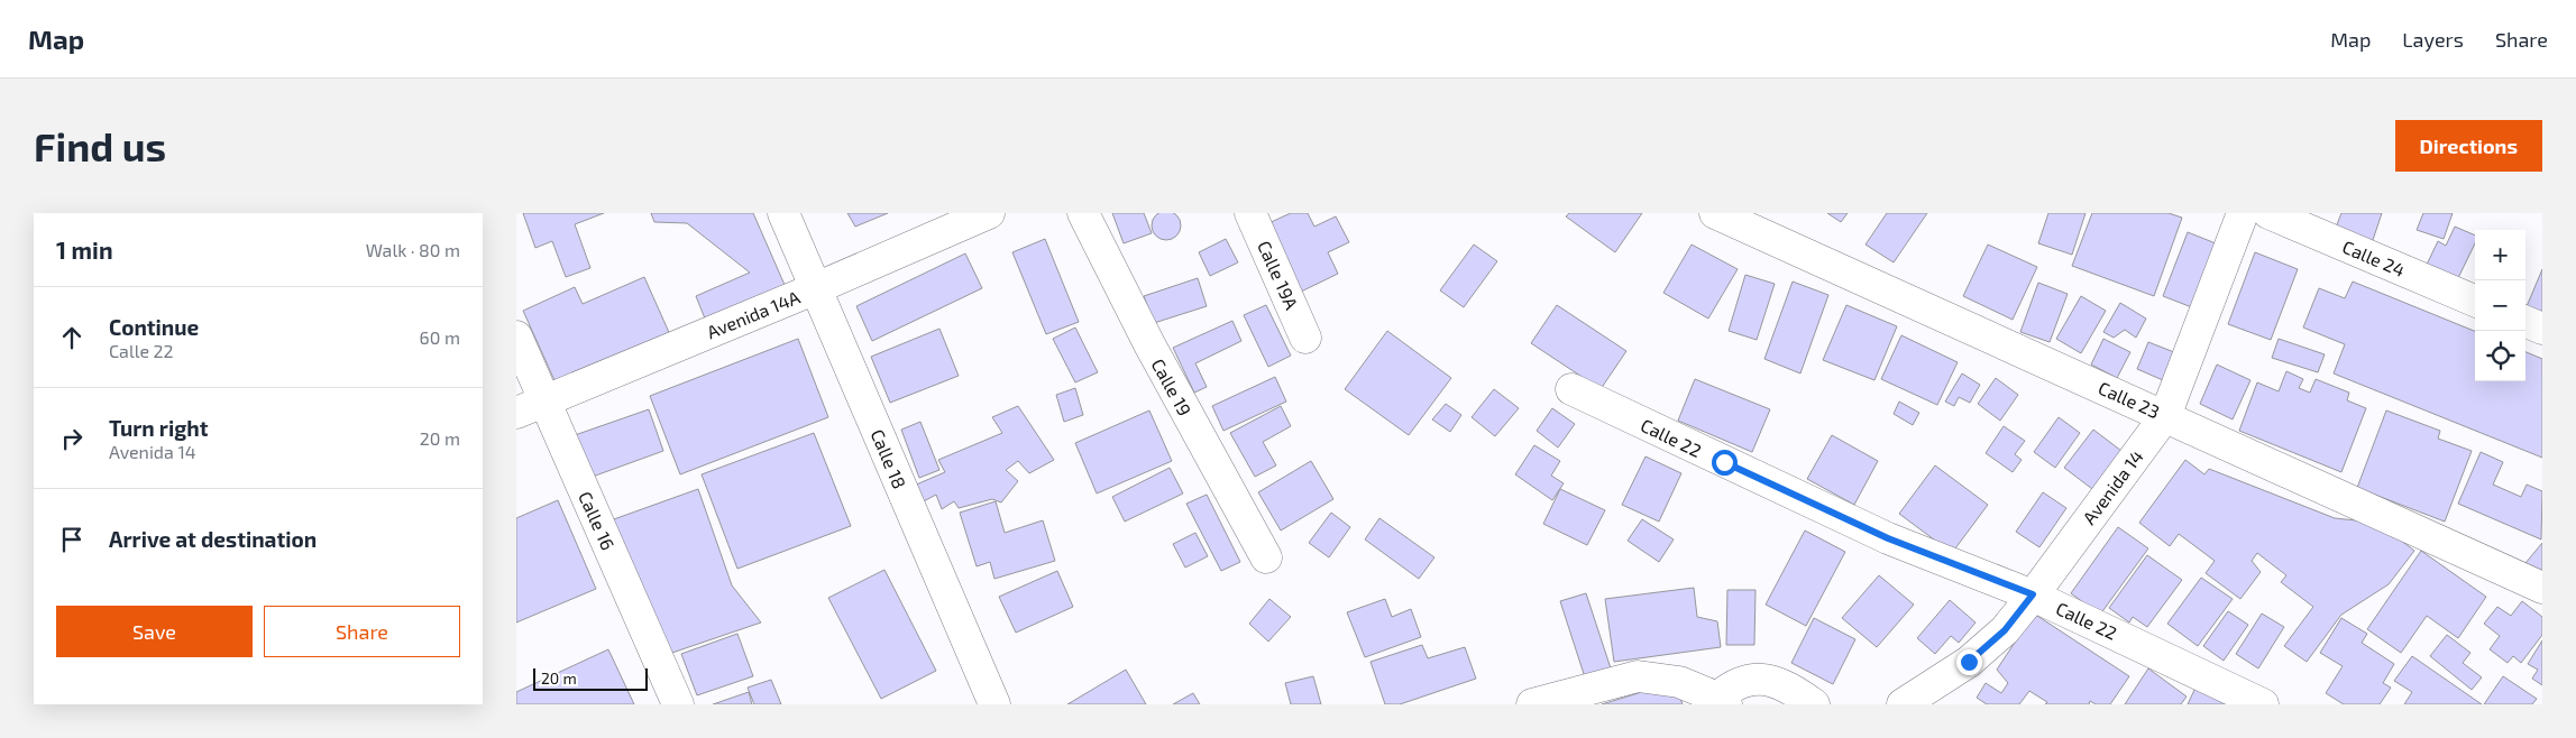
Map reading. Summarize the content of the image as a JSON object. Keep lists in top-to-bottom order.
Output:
{
  "streets": {
    "street": [
      "Calle 24",
      "Calle 19A",
      "Avenida 14A",
      "Calle 19",
      "Calle 23",
      "Calle 22",
      "Calle 18",
      "Avenida 14",
      "Calle 16"
    ]
  },
  "crossings": [
    ["Avenida 14A", "Calle 18"],
    ["Avenida 14A", "Calle 16"],
    ["Calle 23", "Avenida 14"],
    ["Calle 22", "Avenida 14"]
  ],
  "scale_bar": "20 m",
  "page": {
    "header": "Map",
    "nav": ["Map", "Layers", "Share"],
    "buttons": [
      "Directions",
      ["Save", "Share"]
    ],
    "title": "Find us",
    "heading": ["1 min", "Walk · 80 m"],
    "map_buttons": ["+", "−"],
    "list": [
      ["Continue", "Calle 22", "60 m"],
      ["Turn right", "Avenida 14", "20 m"],
      "Arrive at destination"
    ],
    "scale": "20 m"
  }
}
